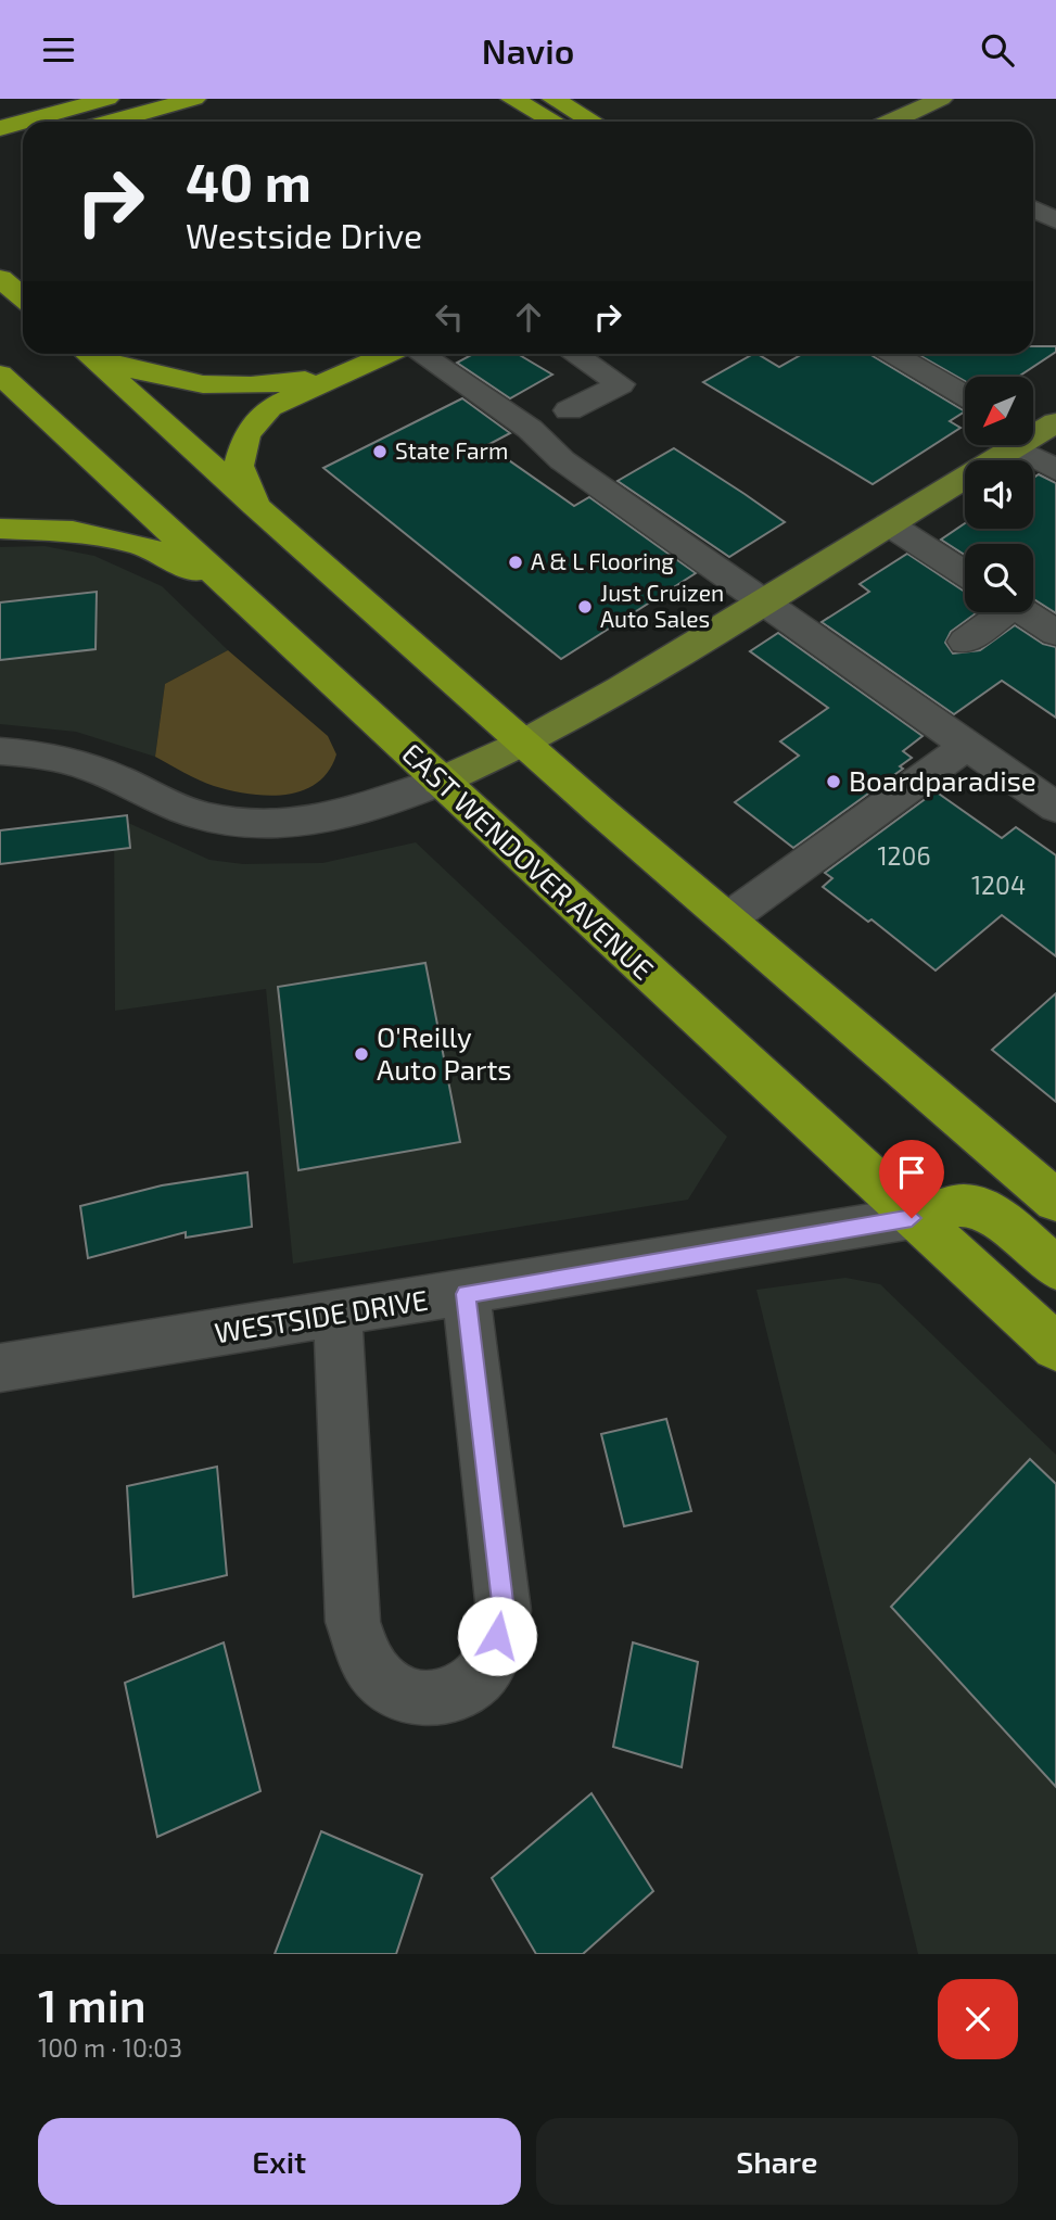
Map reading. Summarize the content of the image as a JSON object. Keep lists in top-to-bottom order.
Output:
{
  "streets": {
    "highway": ["EAST WENDOVER AVENUE"],
    "street": ["WESTSIDE DRIVE"]
  },
  "crossings": [
    ["EAST WENDOVER AVENUE", "WESTSIDE DRIVE"]
  ],
  "places": [
    "State Farm",
    "A & L Flooring",
    "Just Cruizen Auto Sales",
    "Boardparadise",
    "O'Reilly Auto Parts"
  ],
  "house_numbers": ["1206", "1204"],
  "north": "bottom left",
  "page": {
    "header": "Navio",
    "turn": ["40 m", "Westside Drive"],
    "heading": ["1 min", "100 m · 10:03"],
    "buttons": ["Exit", "Share"]
  }
}
